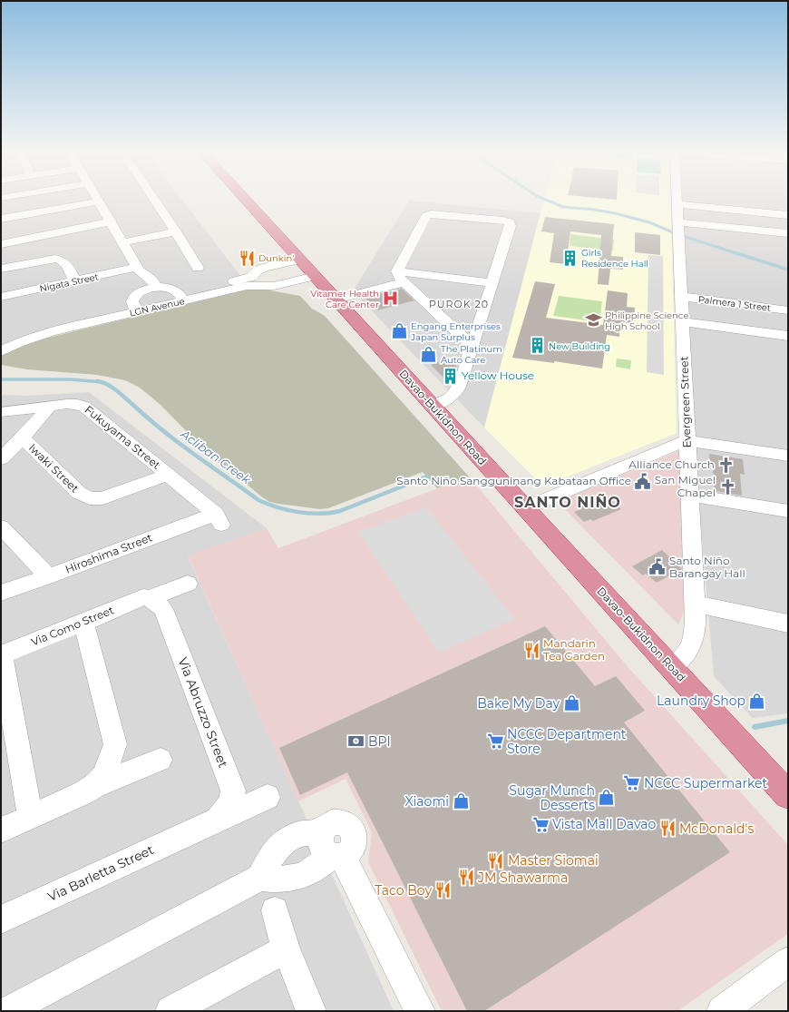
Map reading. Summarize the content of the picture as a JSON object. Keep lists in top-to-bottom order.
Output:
{
  "streets": {
    "highway": ["Davao-Bukidnon Road"],
    "street": [
      "Nigata Street",
      "Palmera 1 Street",
      "LGN Avenue",
      "Evergreen Street",
      "Fukuyama Street",
      "Iwaki Street",
      "Hiroshima Street",
      "Via Como Street",
      "Via Abruzzo Street",
      "Via Barletta Street"
    ]
  },
  "crossings": [
    ["Palmera 1 Street", "Evergreen Street"],
    ["LGN Avenue", "Davao-Bukidnon Road"],
    ["Evergreen Street", "Davao-Bukidnon Road"],
    ["Fukuyama Street", "Iwaki Street"],
    ["Fukuyama Street", "Hiroshima Street"],
    ["Via Como Street", "Via Abruzzo Street"],
    ["Via Abruzzo Street", "Via Barletta Street"]
  ],
  "districts": ["PUROK 20", "SANTO NIÑO"],
  "water": ["Acliban Creek"],
  "places": {
    "restaurant": [
      "Dunkin'",
      "Mandarin Tea Garden",
      "McDonald's",
      "Master Siomai",
      "JM Shawarma",
      "Taco Boy"
    ],
    "building": ["Girls Residence Hall", "New Building", "Yellow House"],
    "hospital": ["Vitamer Health Care Center"],
    "school or university": ["Philippine Science High School"],
    "shop": [
      "Engang Enterprises Japan Surplus",
      "The Platinum Auto Care",
      "Laundry Shop",
      "Bake My Day",
      "Sugar Munch Desserts",
      "Xiaomi"
    ],
    "church": ["Alliance Church", "San Miguel Chapel"],
    "public building": ["Santo Niño Sangguninang Kabataan Office", "Santo Niño Barangay Hall"],
    "bank": ["BPI"],
    "supermarket": ["NCCC Department Store", "NCCC Supermarket", "Vista Mall Davao"]
  }
}
